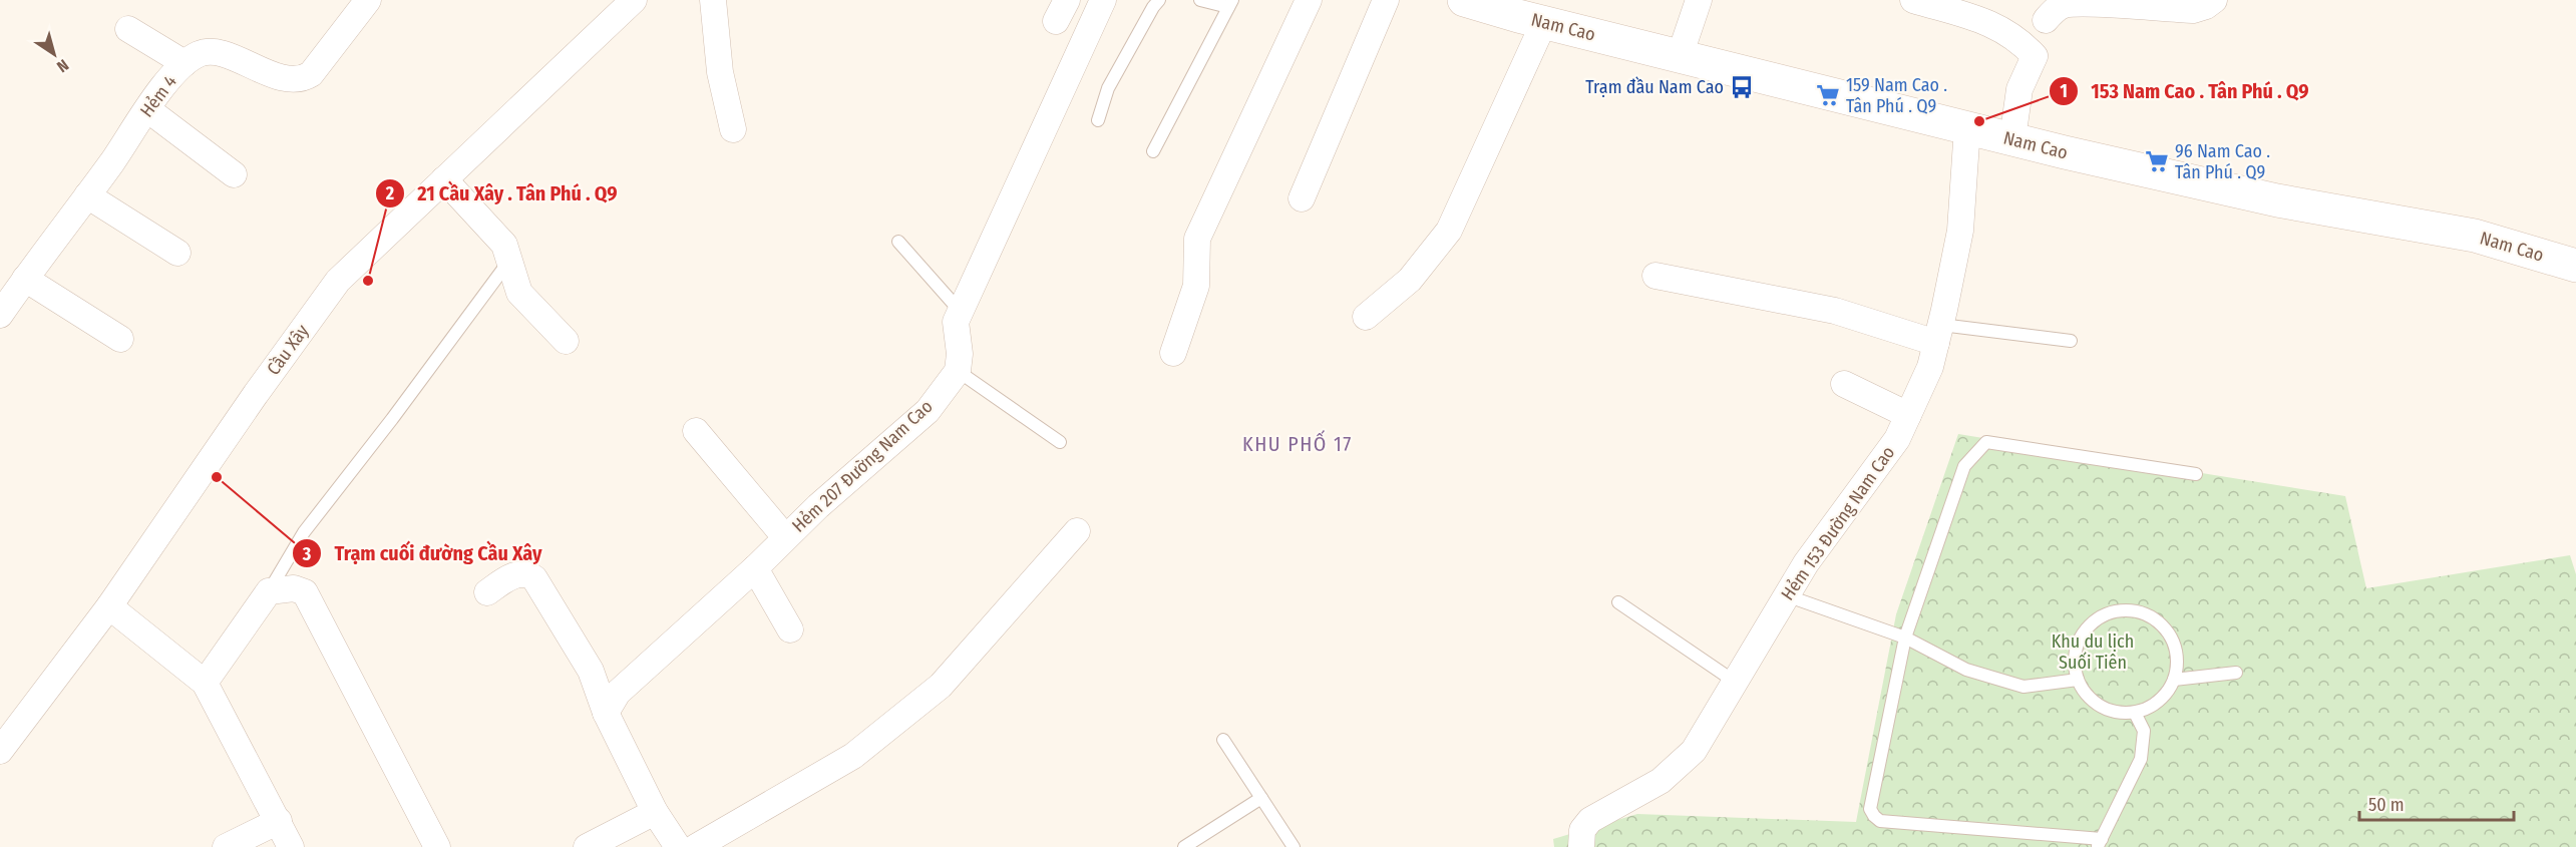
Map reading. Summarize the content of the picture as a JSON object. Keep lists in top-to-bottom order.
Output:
{
  "streets": {
    "street": [
      "Nam Cao",
      "Hẻm 4",
      "Cầu Xây",
      "Hẻm 207 Đường Nam Cao",
      "Hẻm 153 Đường Nam Cao"
    ]
  },
  "crossings": [
    ["Nam Cao", "Hẻm 153 Đường Nam Cao"]
  ],
  "districts": ["KHU PHỐ 17"],
  "parks": ["Khu du lịch Suối Tiên"],
  "places": {
    "bus stop": ["Trạm đầu Nam Cao"],
    "supermarket": ["159 Nam Cao . Tân Phú . Q9", "96 Nam Cao . Tân Phú . Q9"],
    "other": ["153 Nam Cao . Tân Phú . Q9", "21 Cầu Xây . Tân Phú . Q9", "Trạm cuối đường Cầu Xây"]
  },
  "scale_bar": "50 m",
  "north": "bottom right"
}
